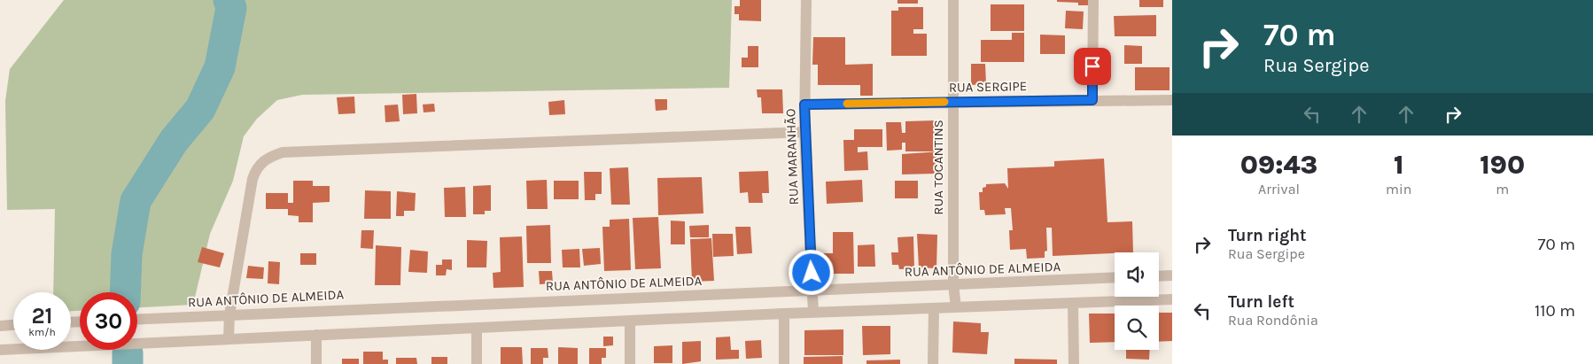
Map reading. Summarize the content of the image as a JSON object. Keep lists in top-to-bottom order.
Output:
{
  "streets": {
    "street": [
      "RUA SERGIPE",
      "RUA MARANHÃO",
      "RUA TOCANTINS",
      "RUA ANTÔNIO DE ALMEIDA"
    ]
  },
  "crossings": [
    ["RUA SERGIPE", "RUA MARANHÃO"],
    ["RUA SERGIPE", "RUA TOCANTINS"],
    ["RUA MARANHÃO", "RUA ANTÔNIO DE ALMEIDA"],
    ["RUA TOCANTINS", "RUA ANTÔNIO DE ALMEIDA"]
  ],
  "page": {
    "turn": ["70 m", "Rua Sergipe"],
    "eta": [
      "09:43",
      "Arrival",
      "1",
      "min",
      "190",
      "m"
    ],
    "list": [
      {
        "name": "Turn right",
        "note": "Rua Sergipe",
        "value": "70 m"
      },
      {
        "name": "Turn left",
        "note": "Rua Rondônia",
        "value": "110 m"
      }
    ],
    "speed": "21 km/h",
    "limit": "30"
  }
}
